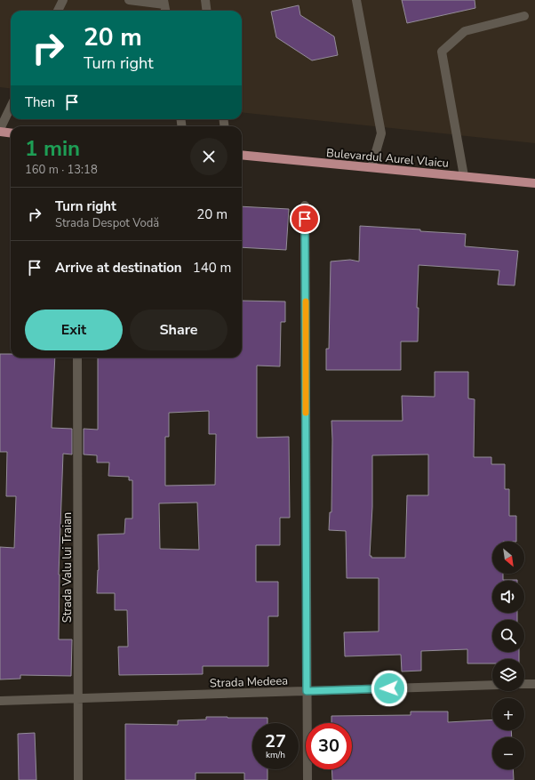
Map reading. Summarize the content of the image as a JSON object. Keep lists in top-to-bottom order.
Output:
{
  "streets": {
    "main road": ["Bulevardul Aurel Vlaicu"],
    "street": ["Strada Valu lui Traian", "Strada Medeea"]
  },
  "crossings": [
    ["Strada Valu lui Traian", "Strada Medeea"]
  ],
  "north": "bottom right",
  "page": {
    "turn": ["20 m", "Turn right"],
    "then": "Then",
    "heading": ["1 min", "160 m · 13:18"],
    "list": [
      {
        "name": "Turn right",
        "note": "Strada Despot Vodă",
        "value": "20 m"
      },
      {
        "name": "Arrive at destination",
        "value": "140 m"
      }
    ],
    "buttons": ["Exit", "Share"],
    "map_buttons": ["+", "−"],
    "speed": "27 km/h",
    "limit": "30"
  }
}
